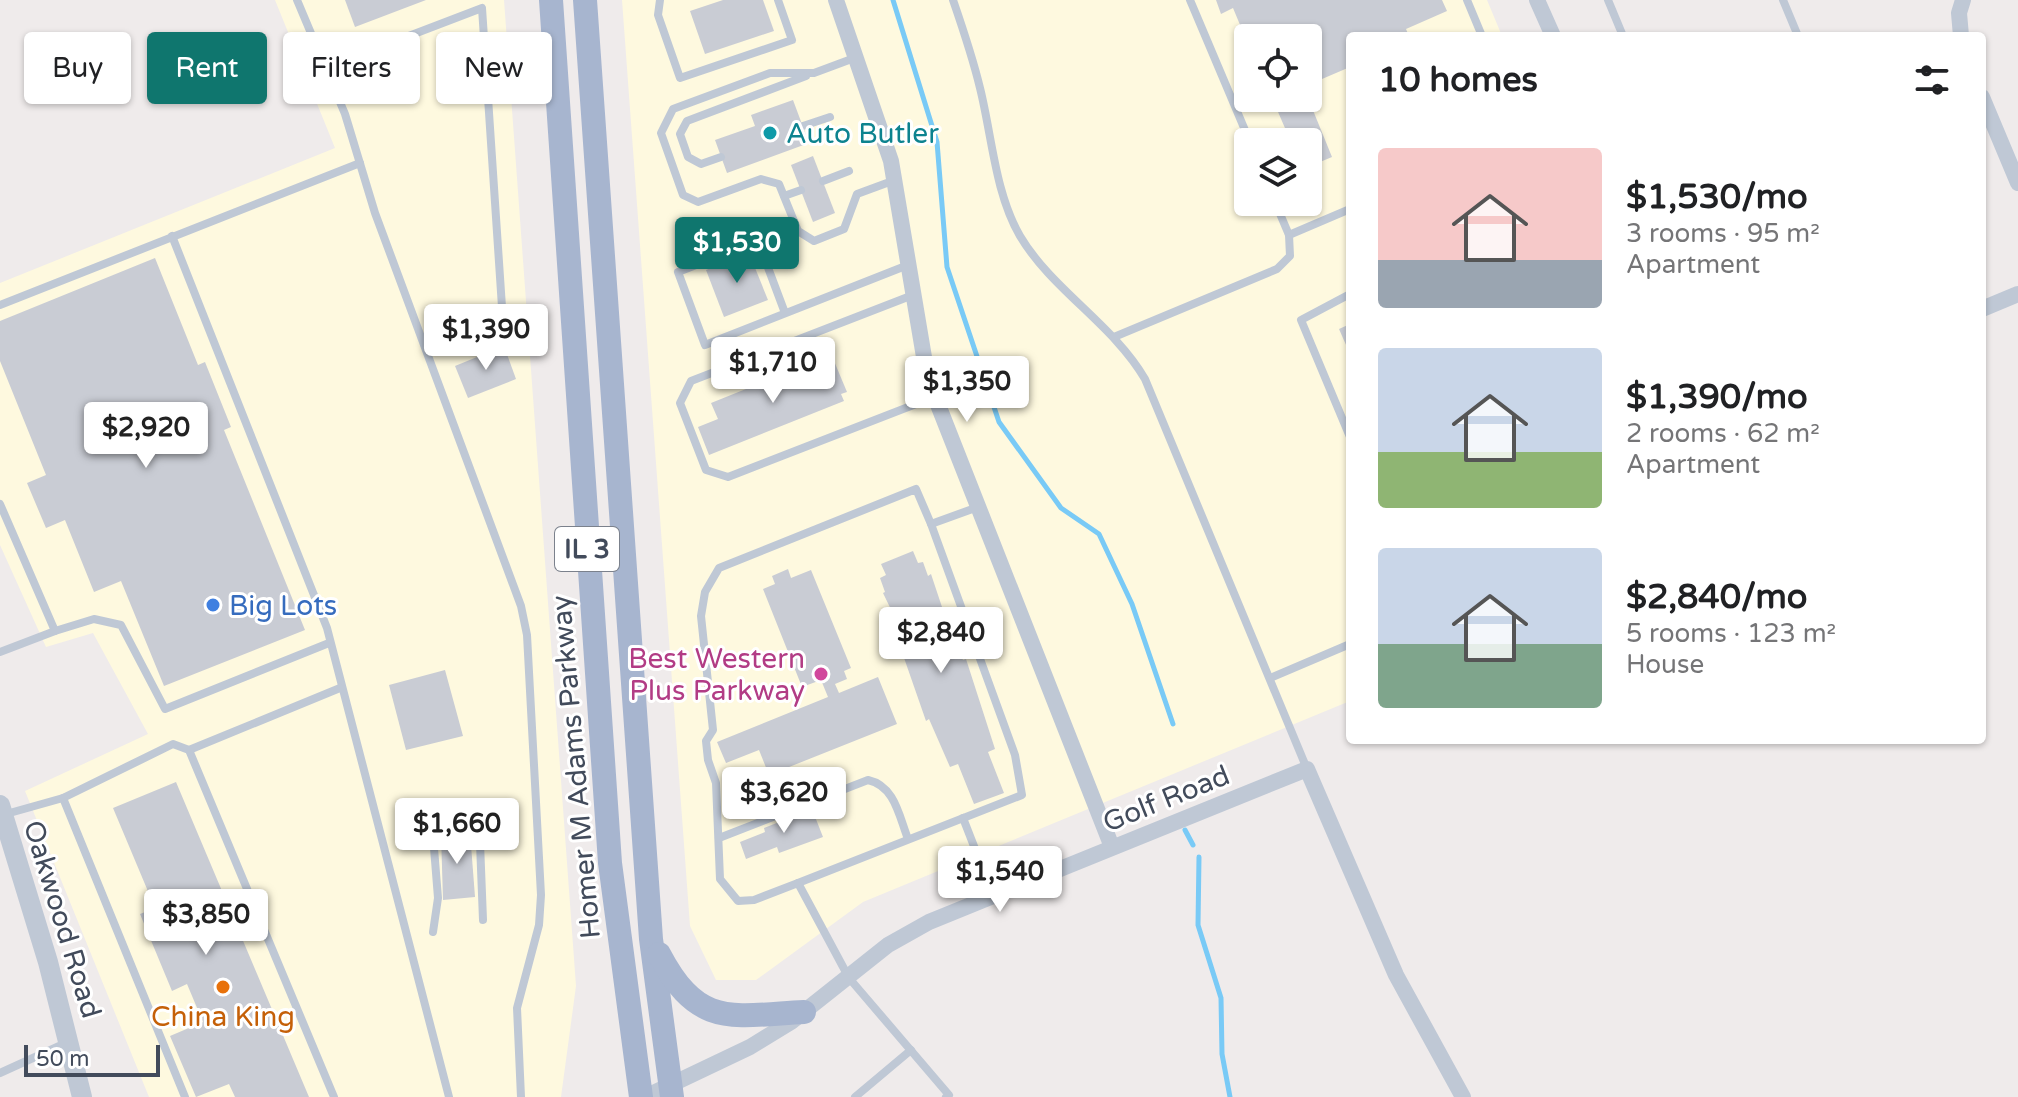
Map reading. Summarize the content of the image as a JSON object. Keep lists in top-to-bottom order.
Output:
{
  "streets": {
    "main road": ["IL 3", "Homer M Adams Parkway"],
    "street": ["Golf Road", "Oakwood Road"]
  },
  "crossings": [
    ["IL 3", "Golf Road"],
    ["Homer M Adams Parkway", "Golf Road"]
  ],
  "places": [
    "Auto Butler",
    "Big Lots",
    "Best Western Plus Parkway",
    "China King"
  ],
  "scale_bar": "50 m",
  "page": {
    "chip": [
      "Buy",
      "Rent",
      "Filters",
      "New"
    ],
    "heading": "10 homes",
    "list": [
      {
        "name": "$1,530/mo",
        "note": "3 rooms · 95 m² · Apartment"
      },
      {
        "name": "$1,390/mo",
        "note": "2 rooms · 62 m² · Apartment"
      },
      {
        "name": "$2,840/mo",
        "note": "5 rooms · 123 m² · House"
      }
    ],
    "price": [
      "$1,530",
      "$1,390",
      "$1,710",
      "$1,350",
      "$2,920",
      "$2,840",
      "$3,620",
      "$1,660",
      "$1,540",
      "$3,850"
    ],
    "scale": "50 m"
  }
}
